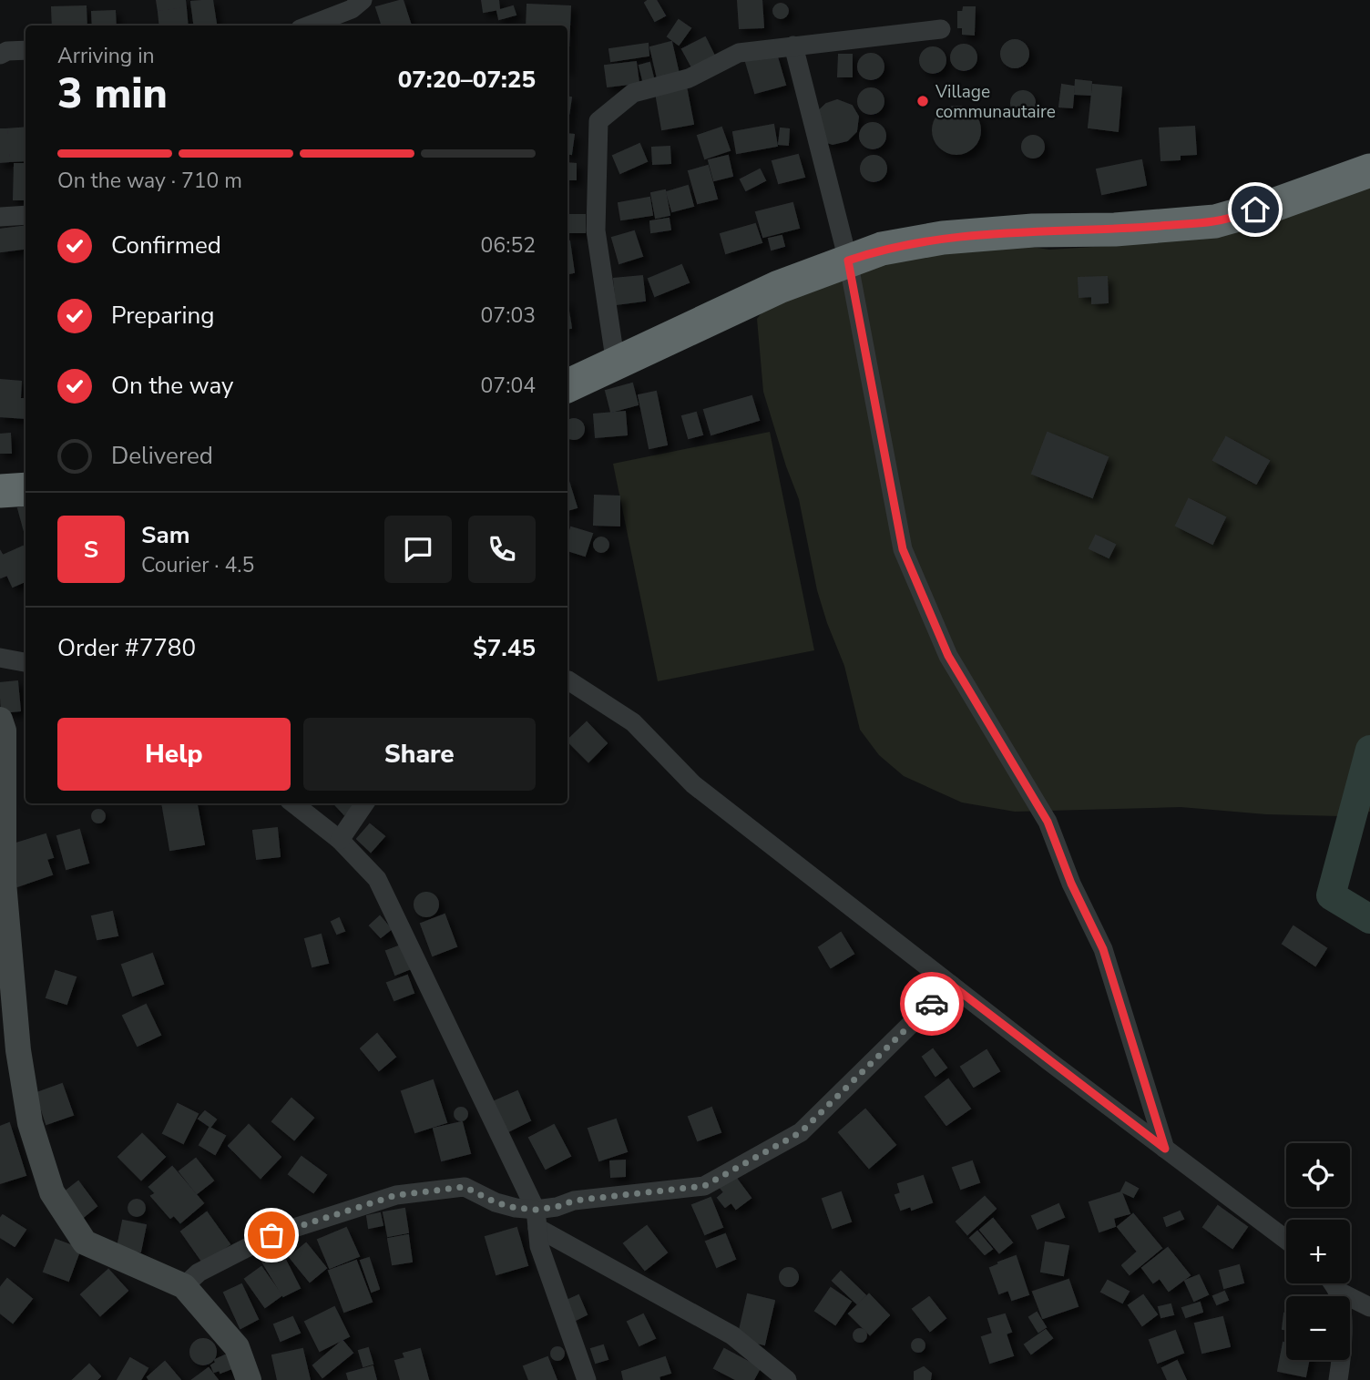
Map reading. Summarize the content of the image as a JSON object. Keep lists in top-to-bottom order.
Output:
{
  "places": ["Village communautaire"],
  "page": {
    "heading": ["3 min", "Arriving in", "07:20–07:25"],
    "panel": [
      "Sam",
      "Courier · 4.5",
      "Order #7780",
      "$7.45"
    ],
    "bar": "On the way · 710 m",
    "list": [
      ["Confirmed", "06:52"],
      ["Preparing", "07:03"],
      ["On the way", "07:04"],
      "Delivered"
    ],
    "round": "S",
    "buttons": ["Help", "Share"],
    "map_buttons": ["+", "−"]
  }
}
